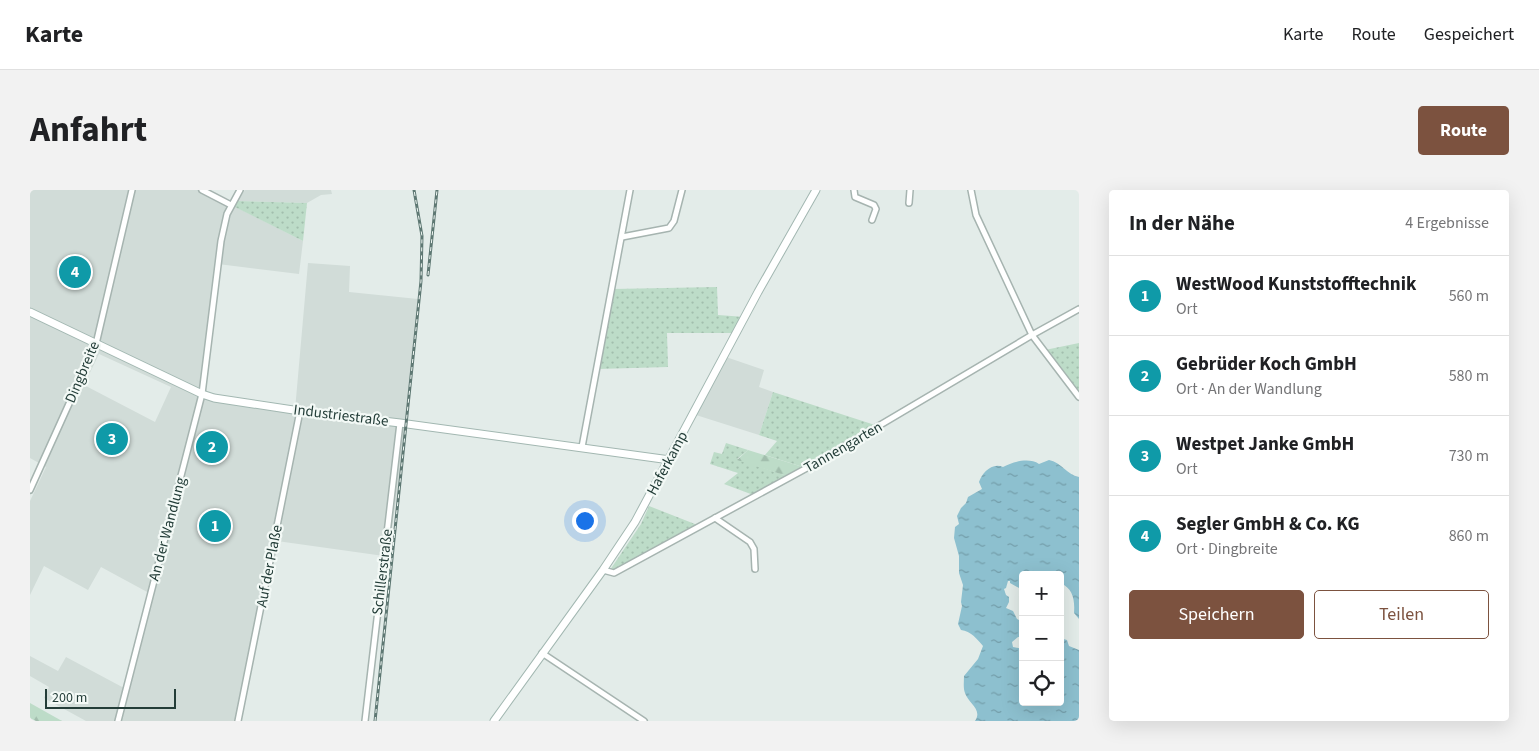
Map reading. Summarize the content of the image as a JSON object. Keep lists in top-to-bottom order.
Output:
{
  "streets": {
    "street": [
      "Dingbreite",
      "Industriestraße",
      "Tannengarten",
      "Haferkamp",
      "An der Wandlung",
      "Auf der Plaße",
      "Schillerstraße"
    ]
  },
  "crossings": [
    ["Dingbreite", "Industriestraße"],
    ["Industriestraße", "Haferkamp"],
    ["Industriestraße", "An der Wandlung"],
    ["Industriestraße", "Auf der Plaße"],
    ["Industriestraße", "Schillerstraße"],
    ["Tannengarten", "Haferkamp"]
  ],
  "scale_bar": "200 m",
  "page": {
    "header": "Karte",
    "nav": ["Karte", "Route", "Gespeichert"],
    "title": "Anfahrt",
    "buttons": [
      "Route",
      ["Speichern", "Teilen"]
    ],
    "heading": ["In der Nähe", "4 Ergebnisse"],
    "pins": [
      "4",
      "3",
      "2",
      "1"
    ],
    "list": [
      {
        "mark": "1",
        "name": "WestWood Kunststofftechnik",
        "note": "Ort",
        "value": "560 m"
      },
      {
        "mark": "2",
        "name": "Gebrüder Koch GmbH",
        "note": "Ort · An der Wandlung",
        "value": "580 m"
      },
      {
        "mark": "3",
        "name": "Westpet Janke GmbH",
        "note": "Ort",
        "value": "730 m"
      },
      {
        "mark": "4",
        "name": "Segler GmbH & Co. KG",
        "note": "Ort · Dingbreite",
        "value": "860 m"
      }
    ],
    "map_buttons": ["+", "−"],
    "scale": "200 m"
  }
}
